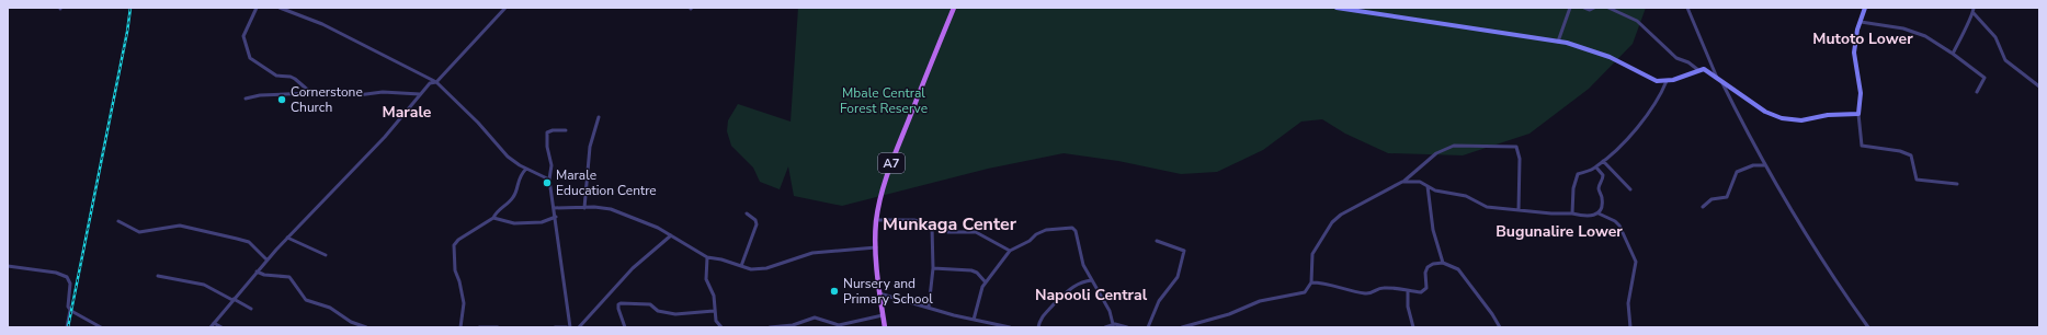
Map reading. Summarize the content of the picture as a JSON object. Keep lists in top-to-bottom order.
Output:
{
  "streets": {
    "main road": ["A7"]
  },
  "districts": [
    "Mutoto Lower",
    "Marale",
    "Munkaga Center",
    "Bugunalire Lower",
    "Napooli Central"
  ],
  "parks": ["Mbale Central Forest Reserve"],
  "places": ["Cornerstone Church", "Marale Education Centre", "Nursery and Primary School"]
}
